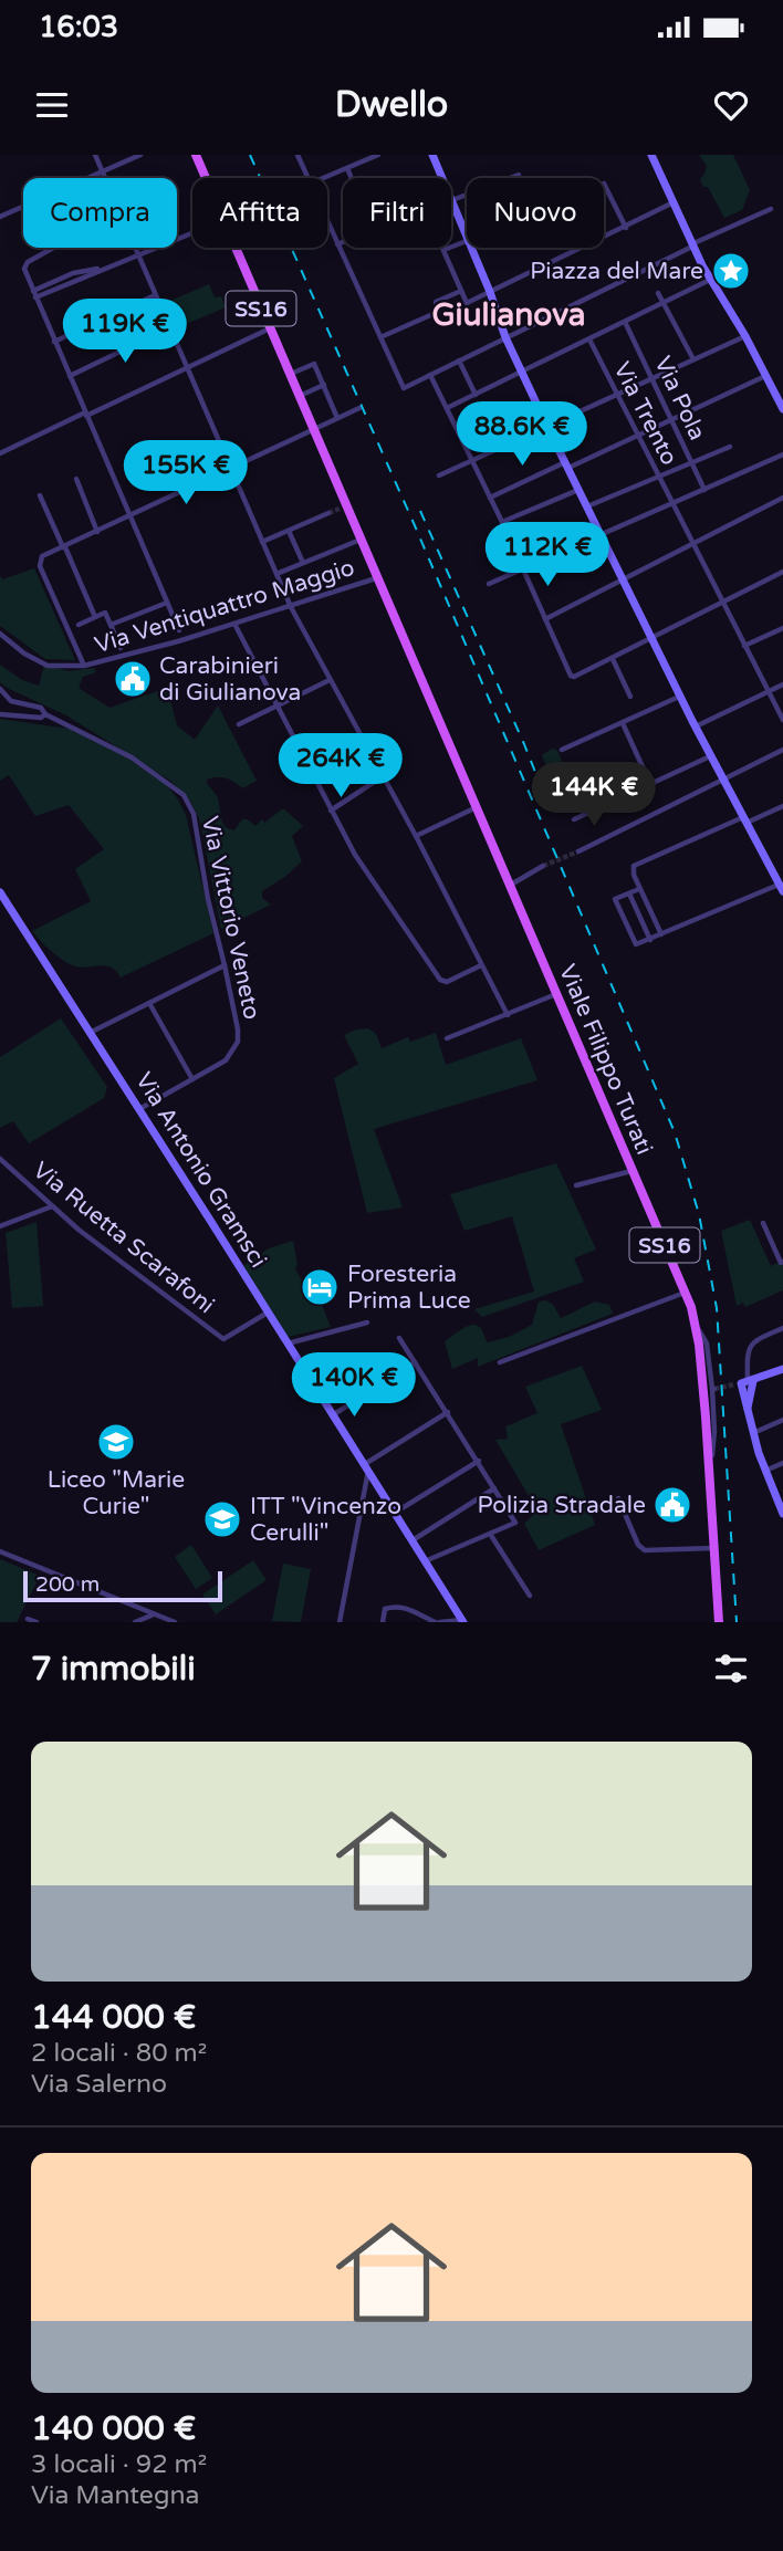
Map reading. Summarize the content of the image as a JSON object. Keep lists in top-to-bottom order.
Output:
{
  "streets": {
    "main road": ["SS16", "Viale Filippo Turati"],
    "street": [
      "Via Pola",
      "Via Trento",
      "Via Ventiquattro Maggio",
      "Via Vittorio Veneto",
      "Via Antonio Gramsci",
      "Via Ruetta Scarafoni"
    ]
  },
  "crossings": [
    ["SS16", "Viale Filippo Turati"],
    ["Via Ventiquattro Maggio", "Viale Filippo Turati"],
    ["Via Vittorio Veneto", "Via Antonio Gramsci"],
    ["Via Antonio Gramsci", "Via Ruetta Scarafoni"]
  ],
  "districts": ["Giulianova"],
  "places": {
    "place": ["Piazza del Mare"],
    "public building": ["Carabinieri di Giulianova", "Polizia Stradale"],
    "hotel": ["Foresteria Prima Luce"],
    "school or university": ["Liceo \"Marie Curie\"", "ITT \"Vincenzo Cerulli\""]
  },
  "scale_bar": "200 m",
  "page": {
    "status": "16:03",
    "header": "Dwello",
    "chip": [
      "Compra",
      "Affitta",
      "Filtri",
      "Nuovo"
    ],
    "price": [
      "119K €",
      "88.6K €",
      "155K €",
      "112K €",
      "264K €",
      "144K €",
      "140K €"
    ],
    "scale": "200 m",
    "heading": "7 immobili",
    "list": [
      {
        "name": "144 000 €",
        "note": "2 locali · 80 m² · Via Salerno"
      },
      {
        "name": "140 000 €",
        "note": "3 locali · 92 m² · Via Mantegna"
      }
    ]
  }
}
